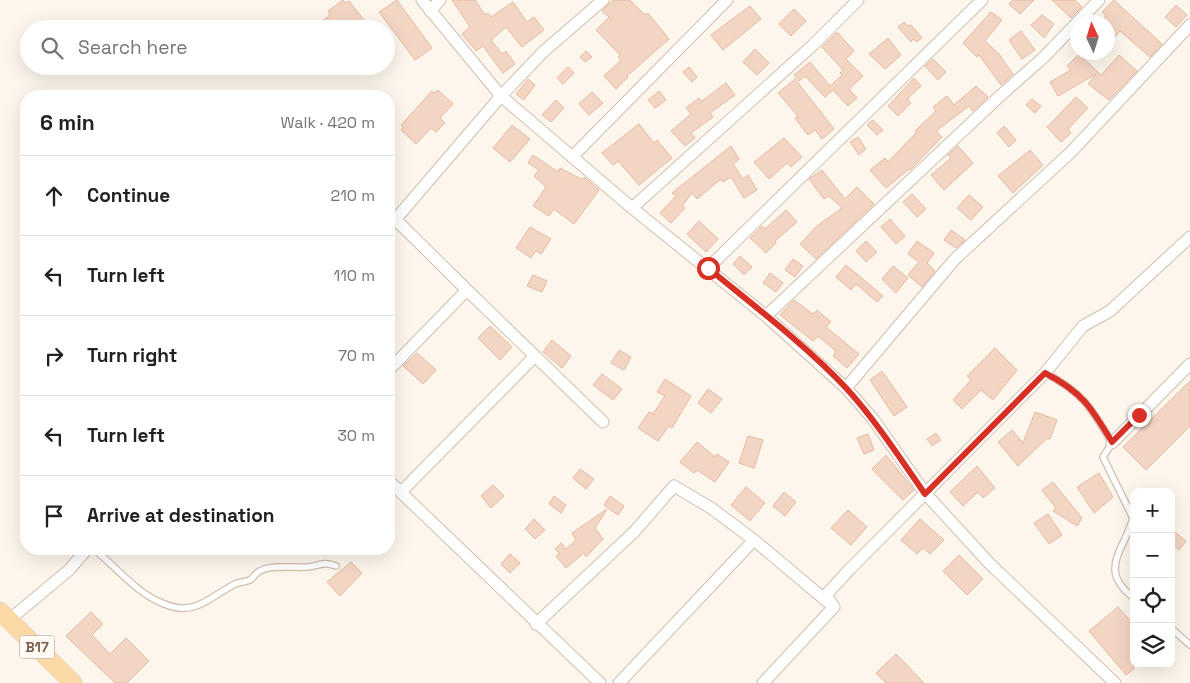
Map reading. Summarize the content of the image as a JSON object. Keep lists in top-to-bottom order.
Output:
{
  "streets": {
    "main road": ["B17"]
  },
  "north": "top",
  "page": {
    "search": "Search here",
    "heading": ["6 min", "Walk · 420 m"],
    "list": [
      ["Continue", "210 m"],
      ["Turn left", "110 m"],
      ["Turn right", "70 m"],
      ["Turn left", "30 m"],
      "Arrive at destination"
    ],
    "map_buttons": ["+", "−"]
  }
}
